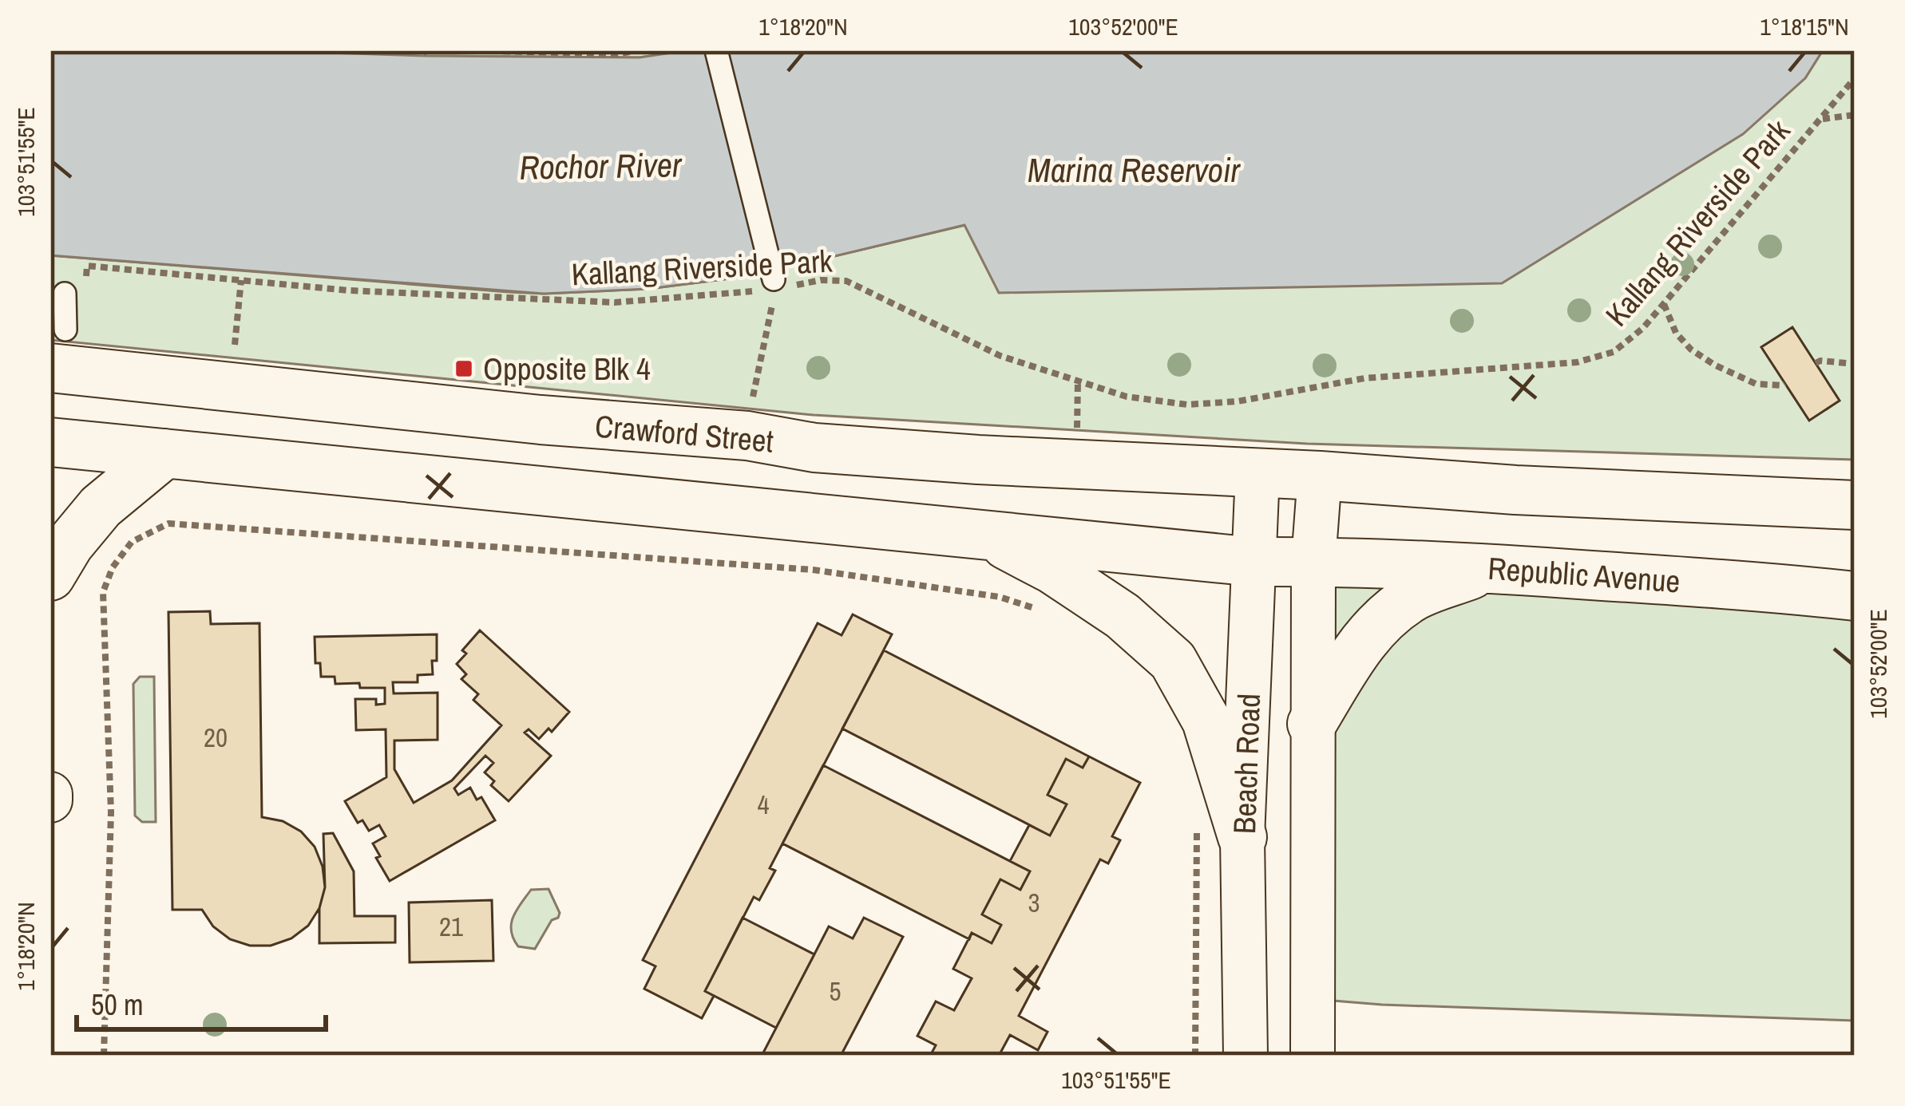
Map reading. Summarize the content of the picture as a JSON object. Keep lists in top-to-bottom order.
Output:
{
  "streets": {
    "main road": ["Crawford Street", "Republic Avenue", "Beach Road"],
    "path": ["Kallang Riverside Park"]
  },
  "crossings": [
    ["Crawford Street", "Beach Road"],
    ["Republic Avenue", "Beach Road"]
  ],
  "water": ["Rochor River", "Marina Reservoir"],
  "places": {
    "transit": ["Opposite Blk 4"]
  },
  "house_numbers": [
    "20",
    "4",
    "3",
    "21",
    "5"
  ],
  "scale_bar": "50 m",
  "coordinates": [
    "1°18'20\"N",
    "103°52'00\"E",
    "1°18'15\"N",
    "103°51'55\"E"
  ]
}
